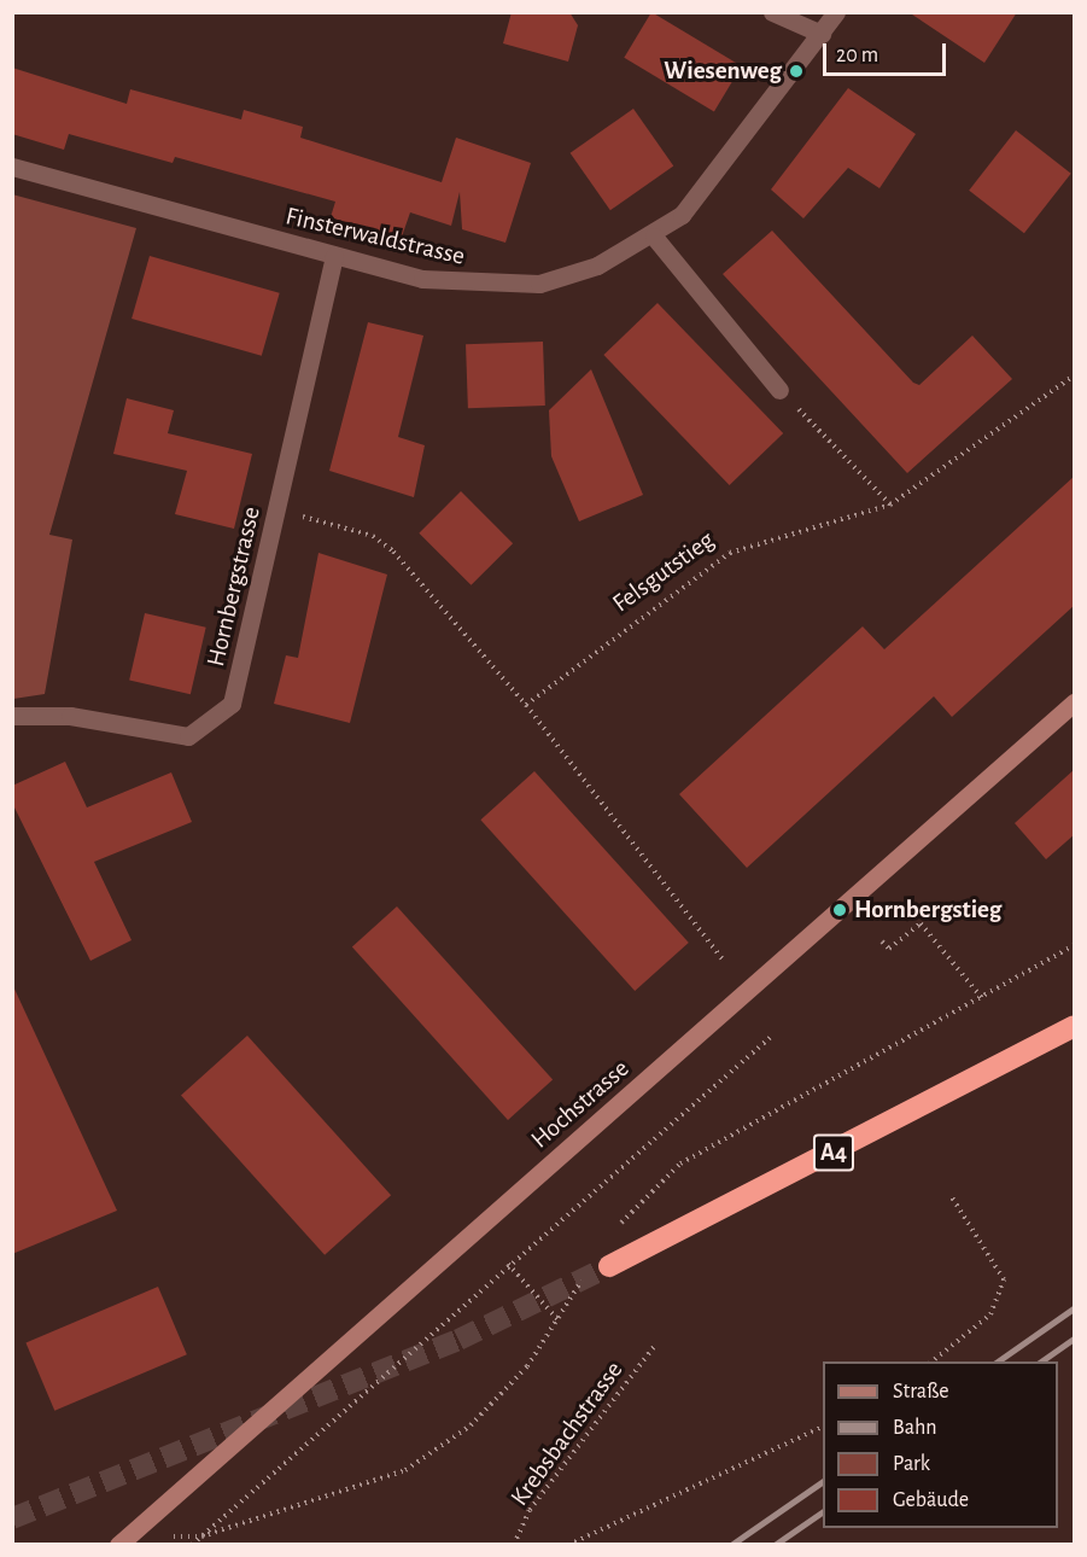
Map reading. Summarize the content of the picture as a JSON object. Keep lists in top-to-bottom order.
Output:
{
  "streets": {
    "highway": ["A4"],
    "street": ["Finsterwaldstrasse", "Hornbergstrasse", "Hochstrasse"],
    "path": ["Felsgutstieg", "Krebsbachstrasse"]
  },
  "crossings": [
    ["Finsterwaldstrasse", "Hornbergstrasse"]
  ],
  "places": ["Wiesenweg", "Hornbergstieg"],
  "legend": [
    "Straße",
    "Bahn",
    "Park",
    "Gebäude"
  ],
  "scale_bar": "20 m"
}
